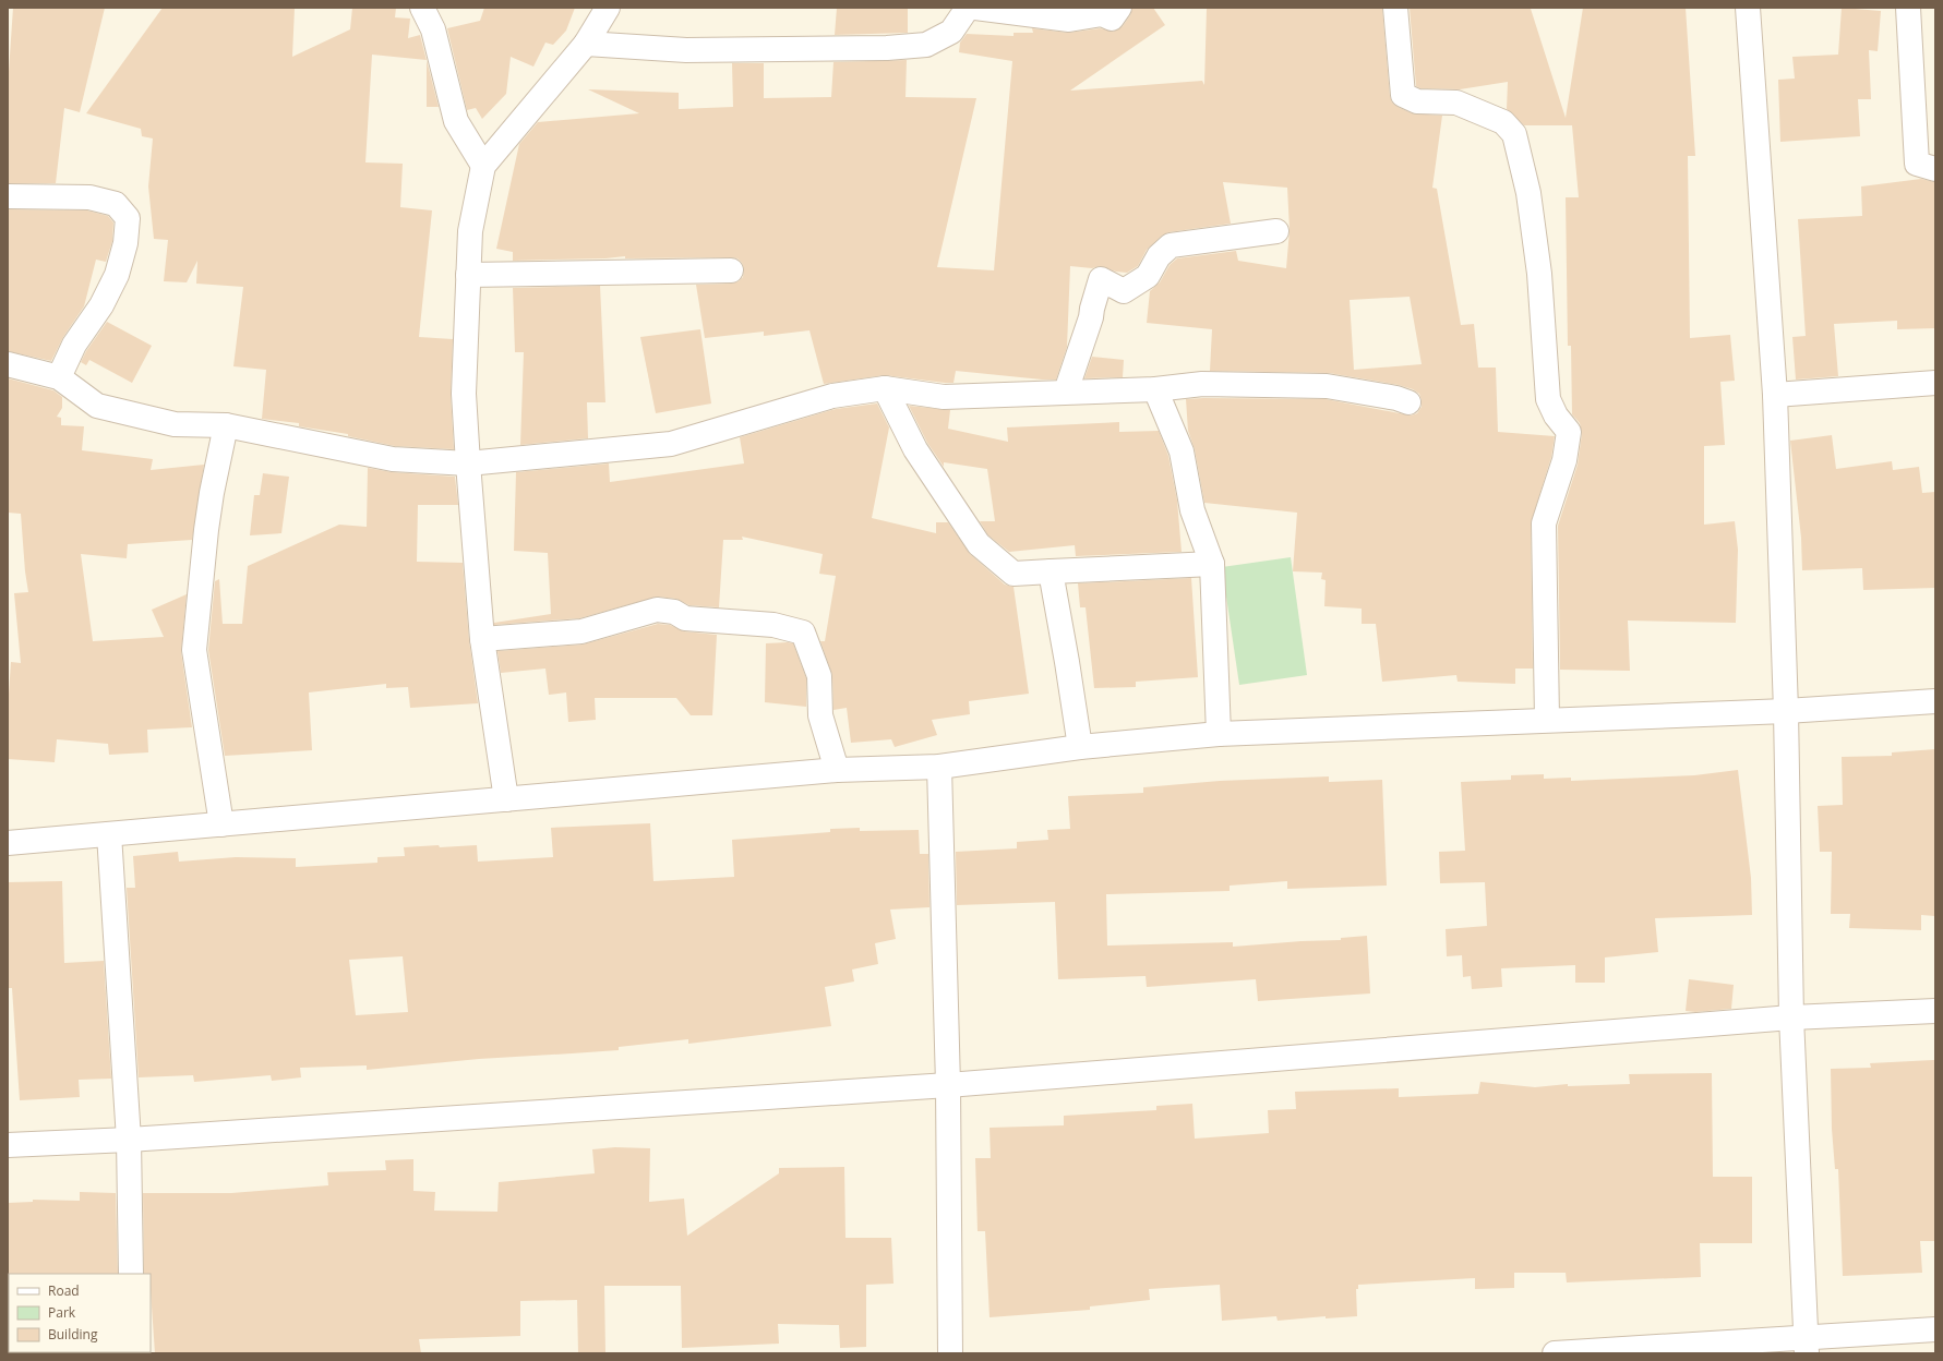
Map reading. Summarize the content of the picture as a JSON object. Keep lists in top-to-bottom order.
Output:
{
  "legend": ["Road", "Park", "Building"]
}
